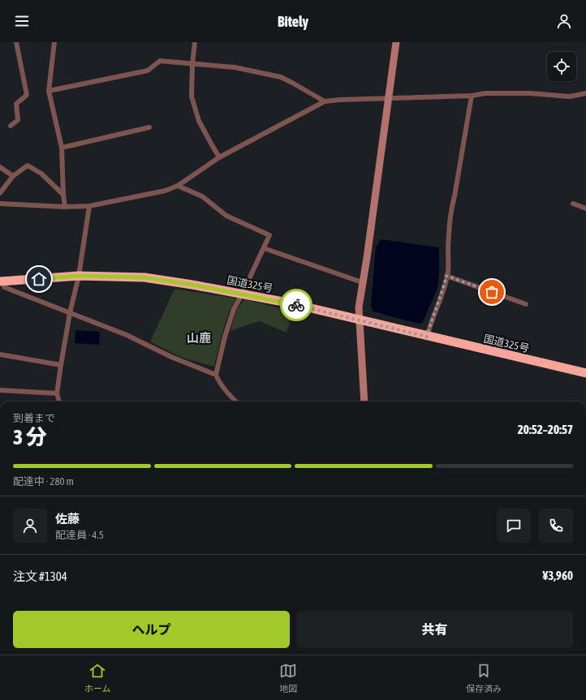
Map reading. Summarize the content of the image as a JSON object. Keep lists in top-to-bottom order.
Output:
{
  "streets": {
    "highway": ["国道325号"]
  },
  "districts": ["山鹿"],
  "page": {
    "header": "Bitely",
    "heading": ["3 分", "到着まで", "20:52–20:57"],
    "panel": [
      "佐藤",
      "配達員 · 4.5",
      "注文 #1304",
      "¥3,960"
    ],
    "bar": "配達中 · 280 m",
    "buttons": ["ヘルプ", "共有"],
    "tabs": ["ホーム", "地図", "保存済み"]
  }
}
